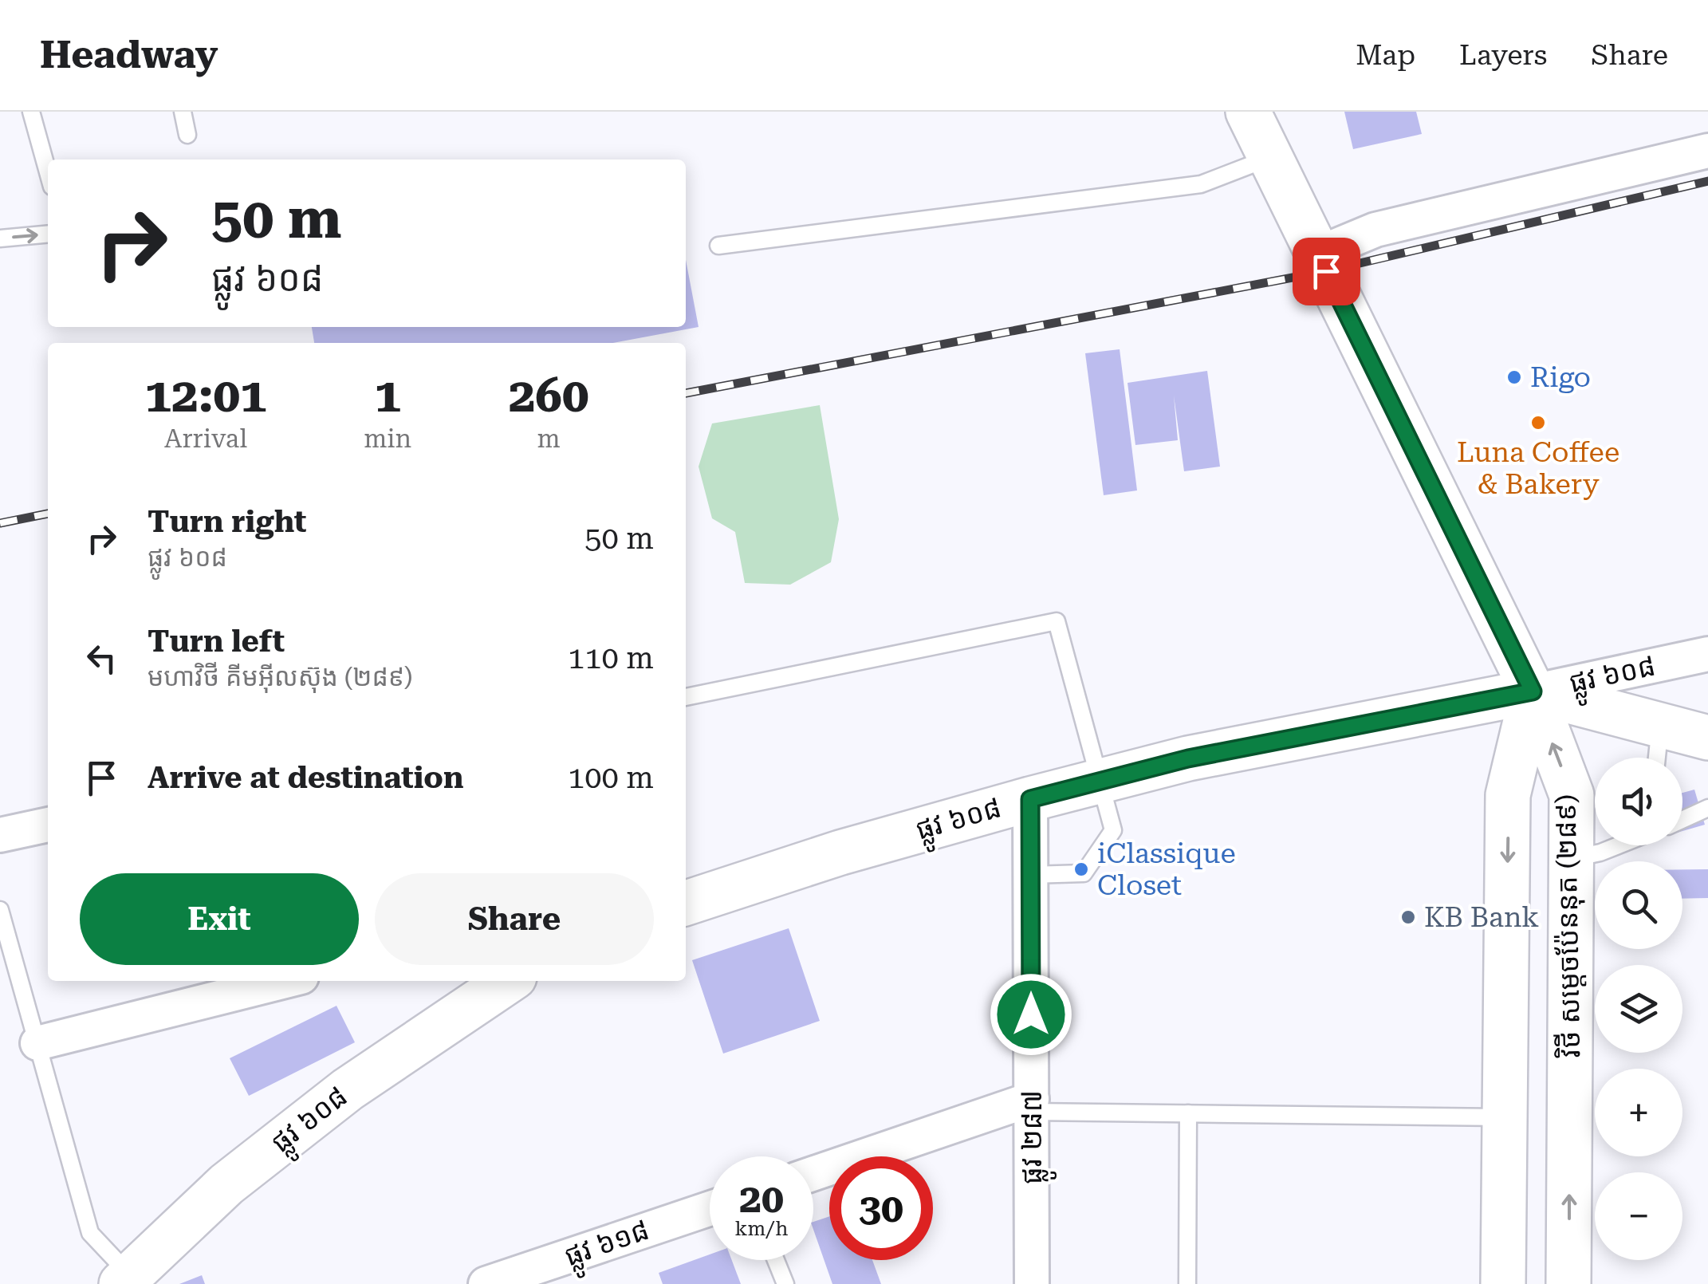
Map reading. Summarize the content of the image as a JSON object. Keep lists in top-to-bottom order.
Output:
{
  "streets": {
    "main road": ["ផ្លូវ ៦០៨", "វិថី សម្តេចប៉ែននុត (២៨៩)"],
    "street": ["ផ្លូវ ២៨៧", "ផ្លូវ ៦១៨"]
  },
  "crossings": [
    ["ផ្លូវ ៦០៨", "វិថី សម្តេចប៉ែននុត (២៨៩)"],
    ["ផ្លូវ ៦០៨", "ផ្លូវ ២៨៧"]
  ],
  "places": [
    "Rigo",
    "Luna Coffee & Bakery",
    "iClassique Closet",
    "KB Bank"
  ],
  "page": {
    "header": "Headway",
    "nav": ["Map", "Layers", "Share"],
    "turn": ["50 m", "ផ្លូវ ៦០៨"],
    "eta": [
      "12:01",
      "Arrival",
      "1",
      "min",
      "260",
      "m"
    ],
    "list": [
      {
        "name": "Turn right",
        "note": "ផ្លូវ ៦០៨",
        "value": "50 m"
      },
      {
        "name": "Turn left",
        "note": "មហាវិថី គីមអ៊ីលស៊ុង (២៨៩)",
        "value": "110 m"
      },
      {
        "name": "Arrive at destination",
        "value": "100 m"
      }
    ],
    "map_buttons": ["+", "−"],
    "buttons": ["Exit", "Share"],
    "speed": "20 km/h",
    "limit": "30"
  }
}
